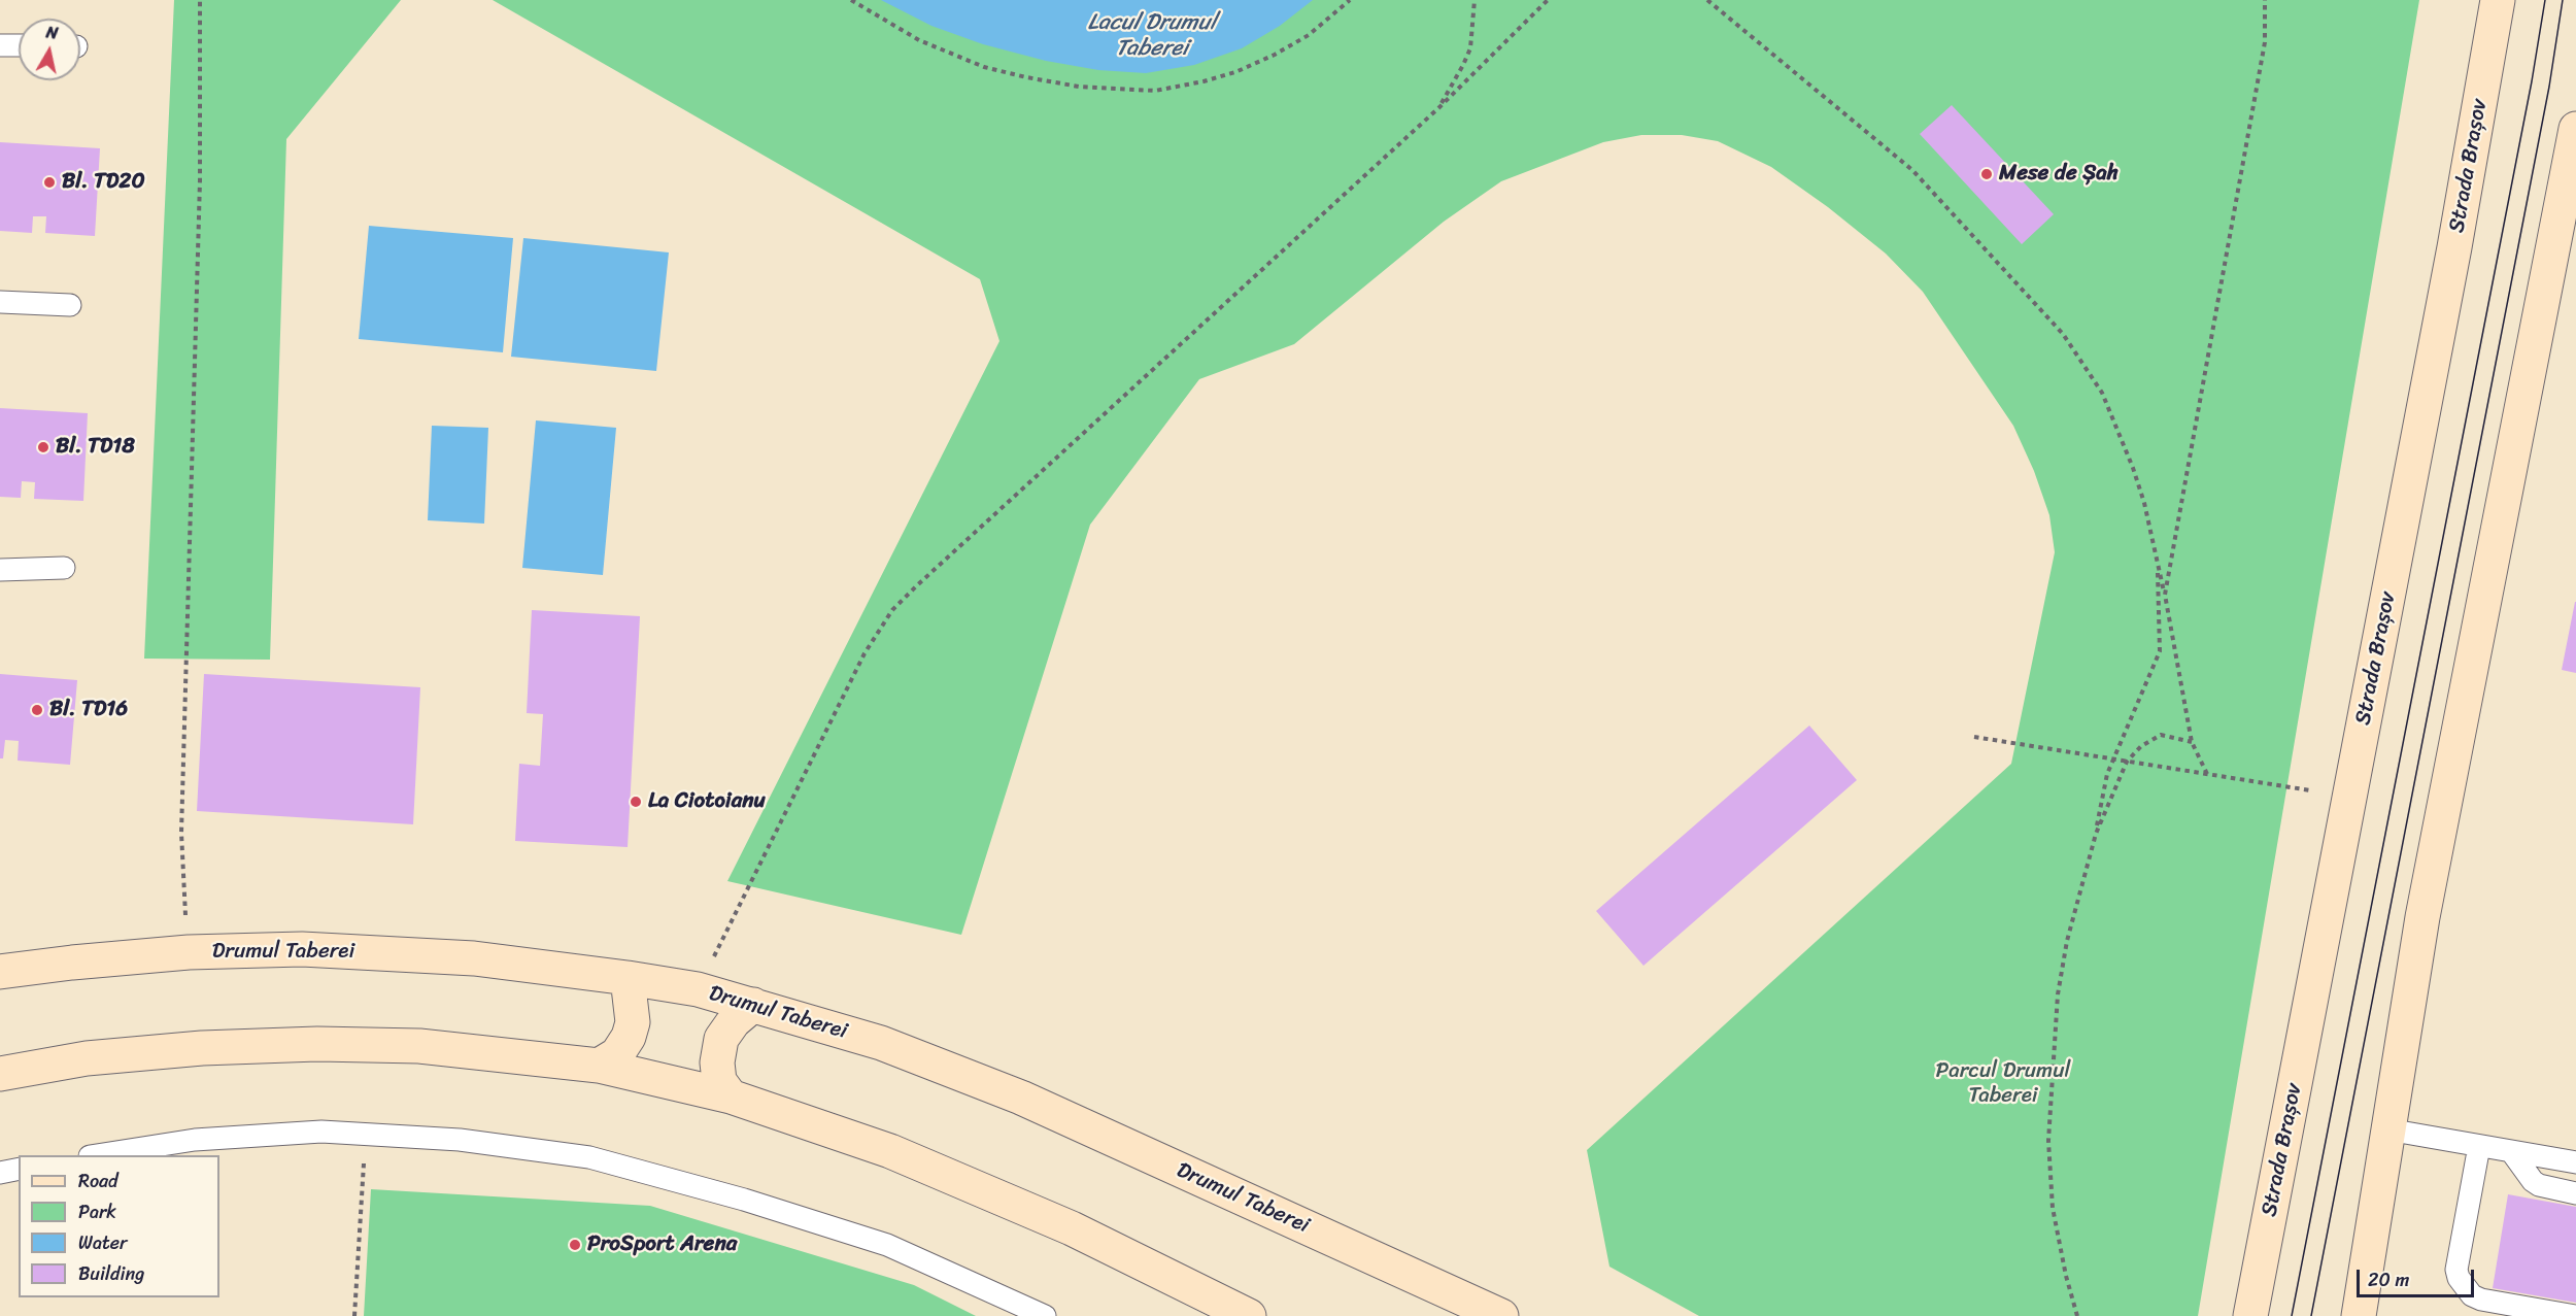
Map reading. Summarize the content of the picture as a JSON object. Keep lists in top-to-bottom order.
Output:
{
  "streets": {
    "main road": ["Strada Brașov", "Drumul Taberei"]
  },
  "water": ["Lacul Drumul Taberei"],
  "parks": ["Parcul Drumul Taberei"],
  "places": [
    "Mese de Șah",
    "Bl. TD20",
    "Bl. TD18",
    "Bl. TD16",
    "La Ciotoianu",
    "ProSport Arena"
  ],
  "legend": [
    "Road",
    "Park",
    "Water",
    "Building"
  ],
  "scale_bar": "20 m",
  "north": "top"
}
